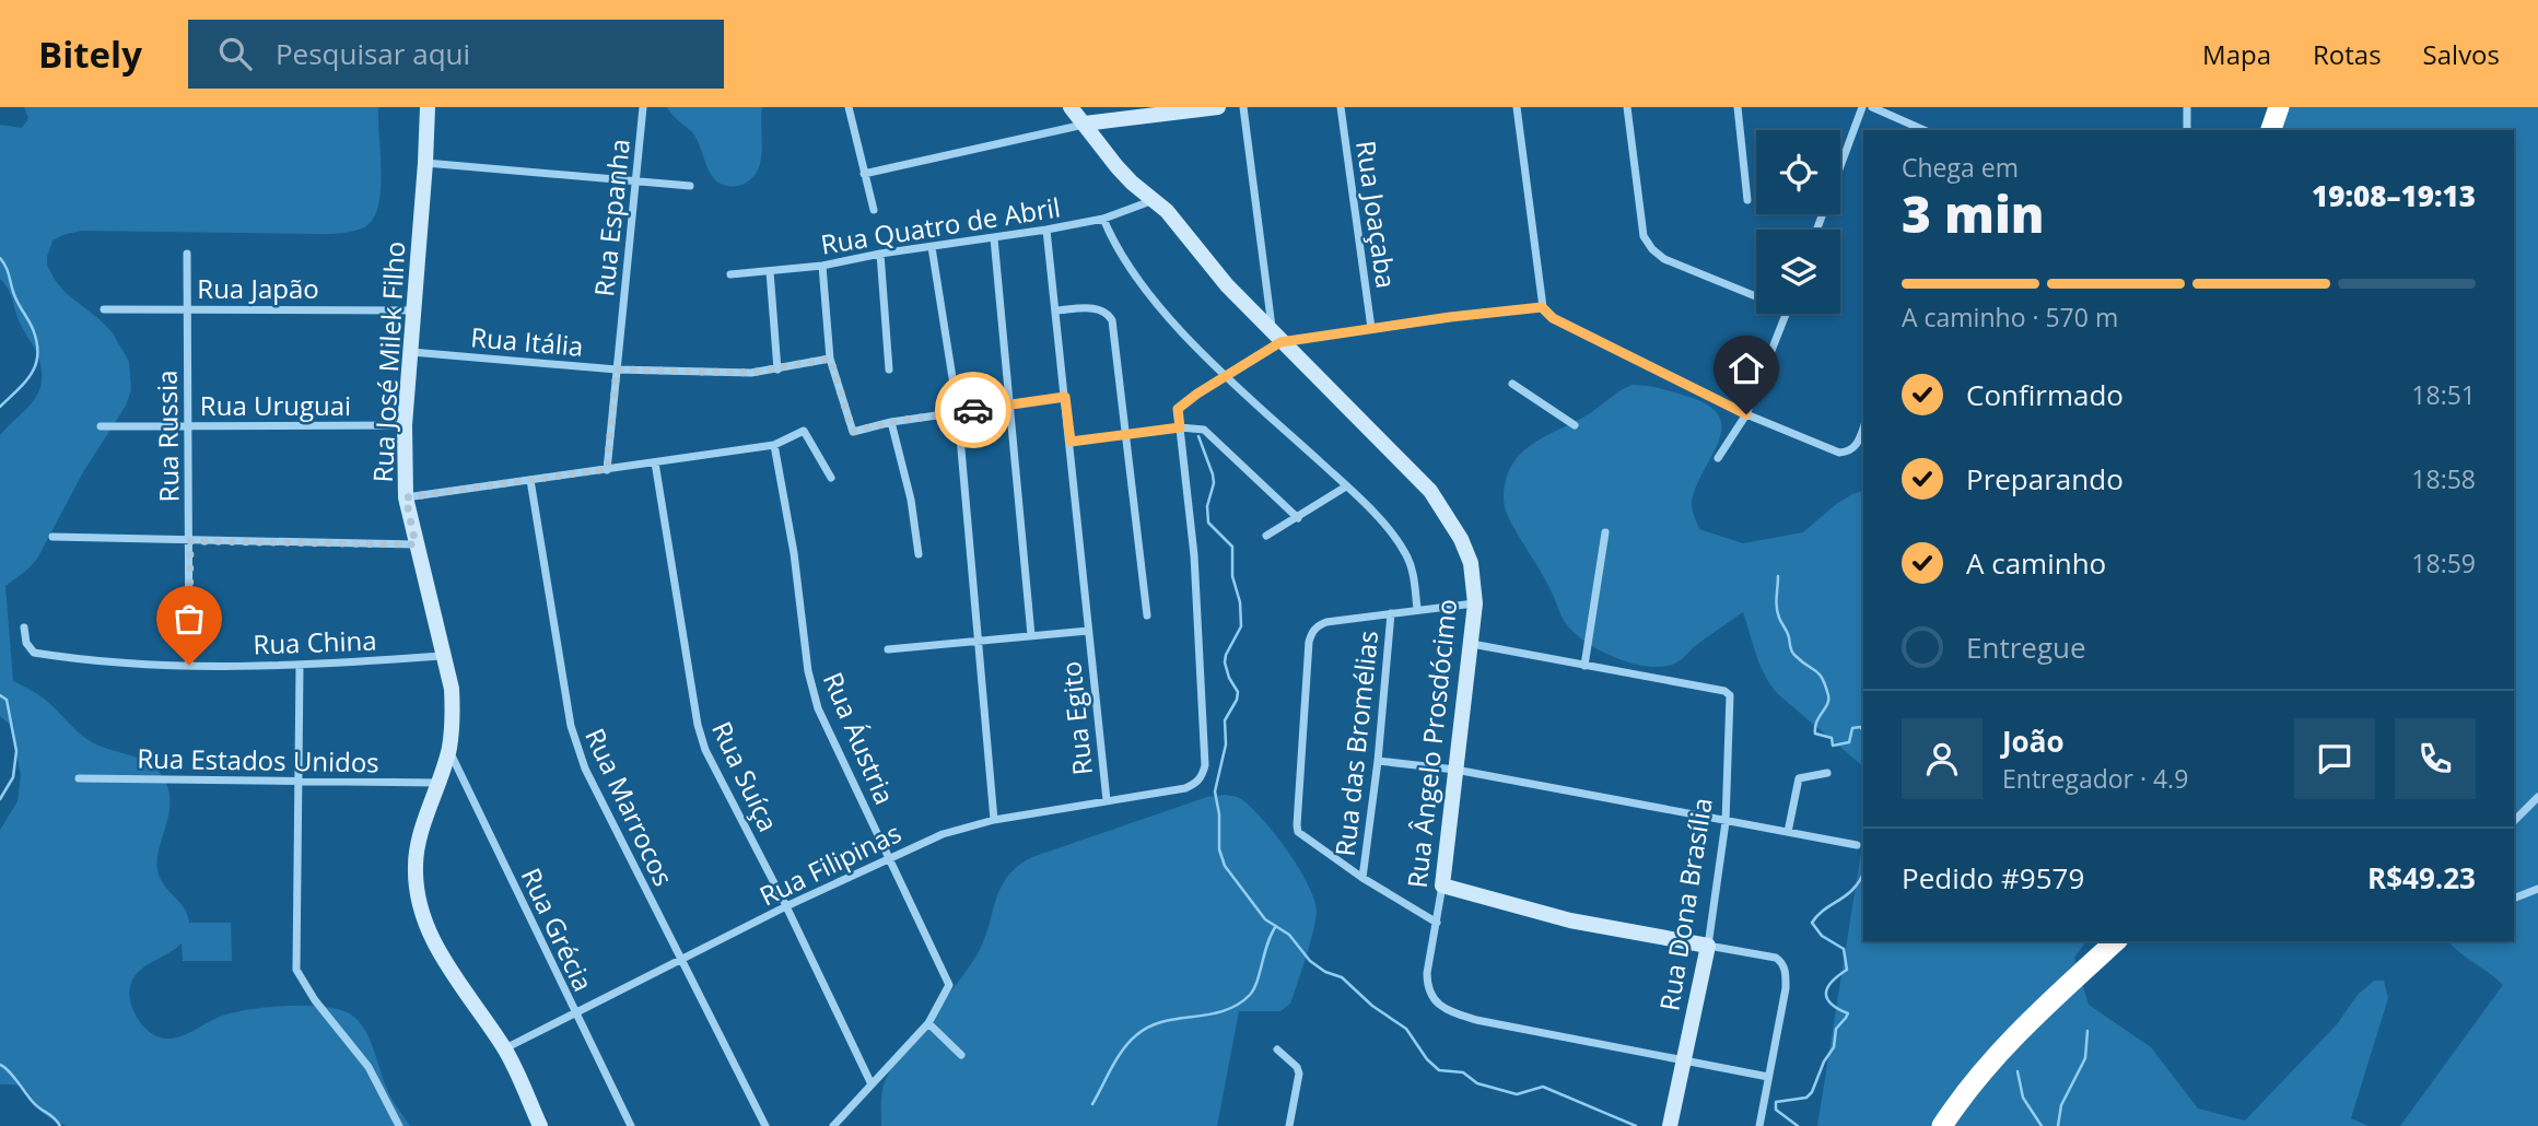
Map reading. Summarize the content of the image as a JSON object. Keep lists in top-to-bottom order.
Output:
{
  "streets": {
    "street": [
      "Rua Joaçaba",
      "Rua Espanha",
      "Rua Quatro de Abril",
      "Rua Japão",
      "Rua Itália",
      "Rua José Milek Filho",
      "Rua Uruguai",
      "Rua Russia",
      "Rua China",
      "Rua Egito",
      "Rua Áustria",
      "Rua das Bromélias",
      "Rua Ângelo Prosdócimo",
      "Rua Estados Unidos",
      "Rua Suíça",
      "Rua Marrocos",
      "Rua Filipinas",
      "Rua Dona Brasília",
      "Rua Grécia"
    ]
  },
  "crossings": [
    ["Rua Espanha", "Rua Itália"],
    ["Rua Quatro de Abril", "Rua Egito"],
    ["Rua Quatro de Abril", "Rua Ângelo Prosdócimo"],
    ["Rua Japão", "Rua José Milek Filho"],
    ["Rua Japão", "Rua Russia"],
    ["Rua Itália", "Rua José Milek Filho"],
    ["Rua José Milek Filho", "Rua Uruguai"],
    ["Rua José Milek Filho", "Rua China"],
    ["Rua José Milek Filho", "Rua Estados Unidos"],
    ["Rua José Milek Filho", "Rua Filipinas"],
    ["Rua José Milek Filho", "Rua Grécia"],
    ["Rua Uruguai", "Rua Russia"],
    ["Rua Russia", "Rua China"],
    ["Rua Egito", "Rua Filipinas"],
    ["Rua Áustria", "Rua Filipinas"],
    ["Rua Ângelo Prosdócimo", "Rua Dona Brasília"],
    ["Rua Suíça", "Rua Filipinas"],
    ["Rua Marrocos", "Rua Filipinas"],
    ["Rua Filipinas", "Rua Grécia"]
  ],
  "page": {
    "header": "Bitely",
    "search": "Pesquisar aqui",
    "nav": ["Mapa", "Rotas", "Salvos"],
    "heading": ["3 min", "Chega em", "19:08–19:13"],
    "panel": [
      "João",
      "Entregador · 4.9",
      "Pedido #9579",
      "R$49.23"
    ],
    "bar": "A caminho · 570 m",
    "list": [
      ["Confirmado", "18:51"],
      ["Preparando", "18:58"],
      ["A caminho", "18:59"],
      "Entregue"
    ]
  }
}
